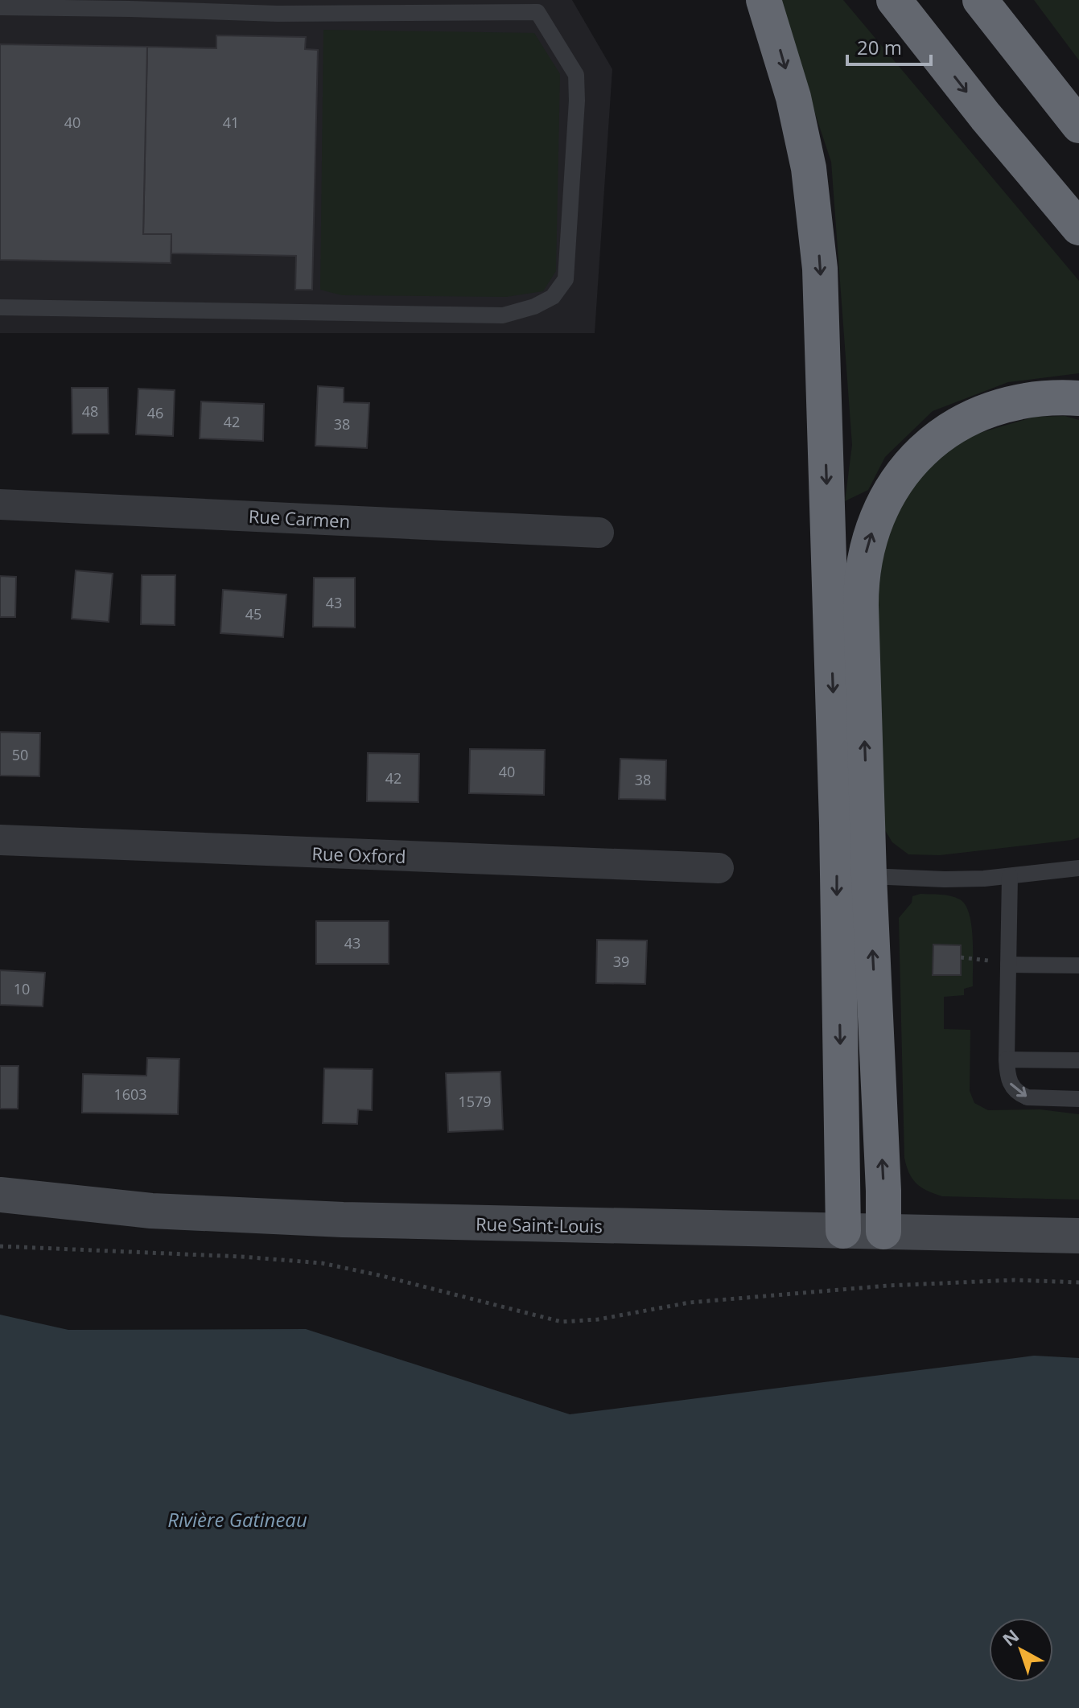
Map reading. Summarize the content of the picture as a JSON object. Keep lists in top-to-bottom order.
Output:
{
  "streets": {
    "main road": ["Rue Saint-Louis"],
    "street": ["Rue Carmen", "Rue Oxford"]
  },
  "water": ["Rivière Gatineau"],
  "house_numbers": [
    "40",
    "41",
    "48",
    "46",
    "42",
    "38",
    "43",
    "45",
    "50",
    "40",
    "42",
    "38",
    "43",
    "39",
    "10",
    "1603",
    "1579"
  ],
  "scale_bar": "20 m",
  "north": "top left"
}
